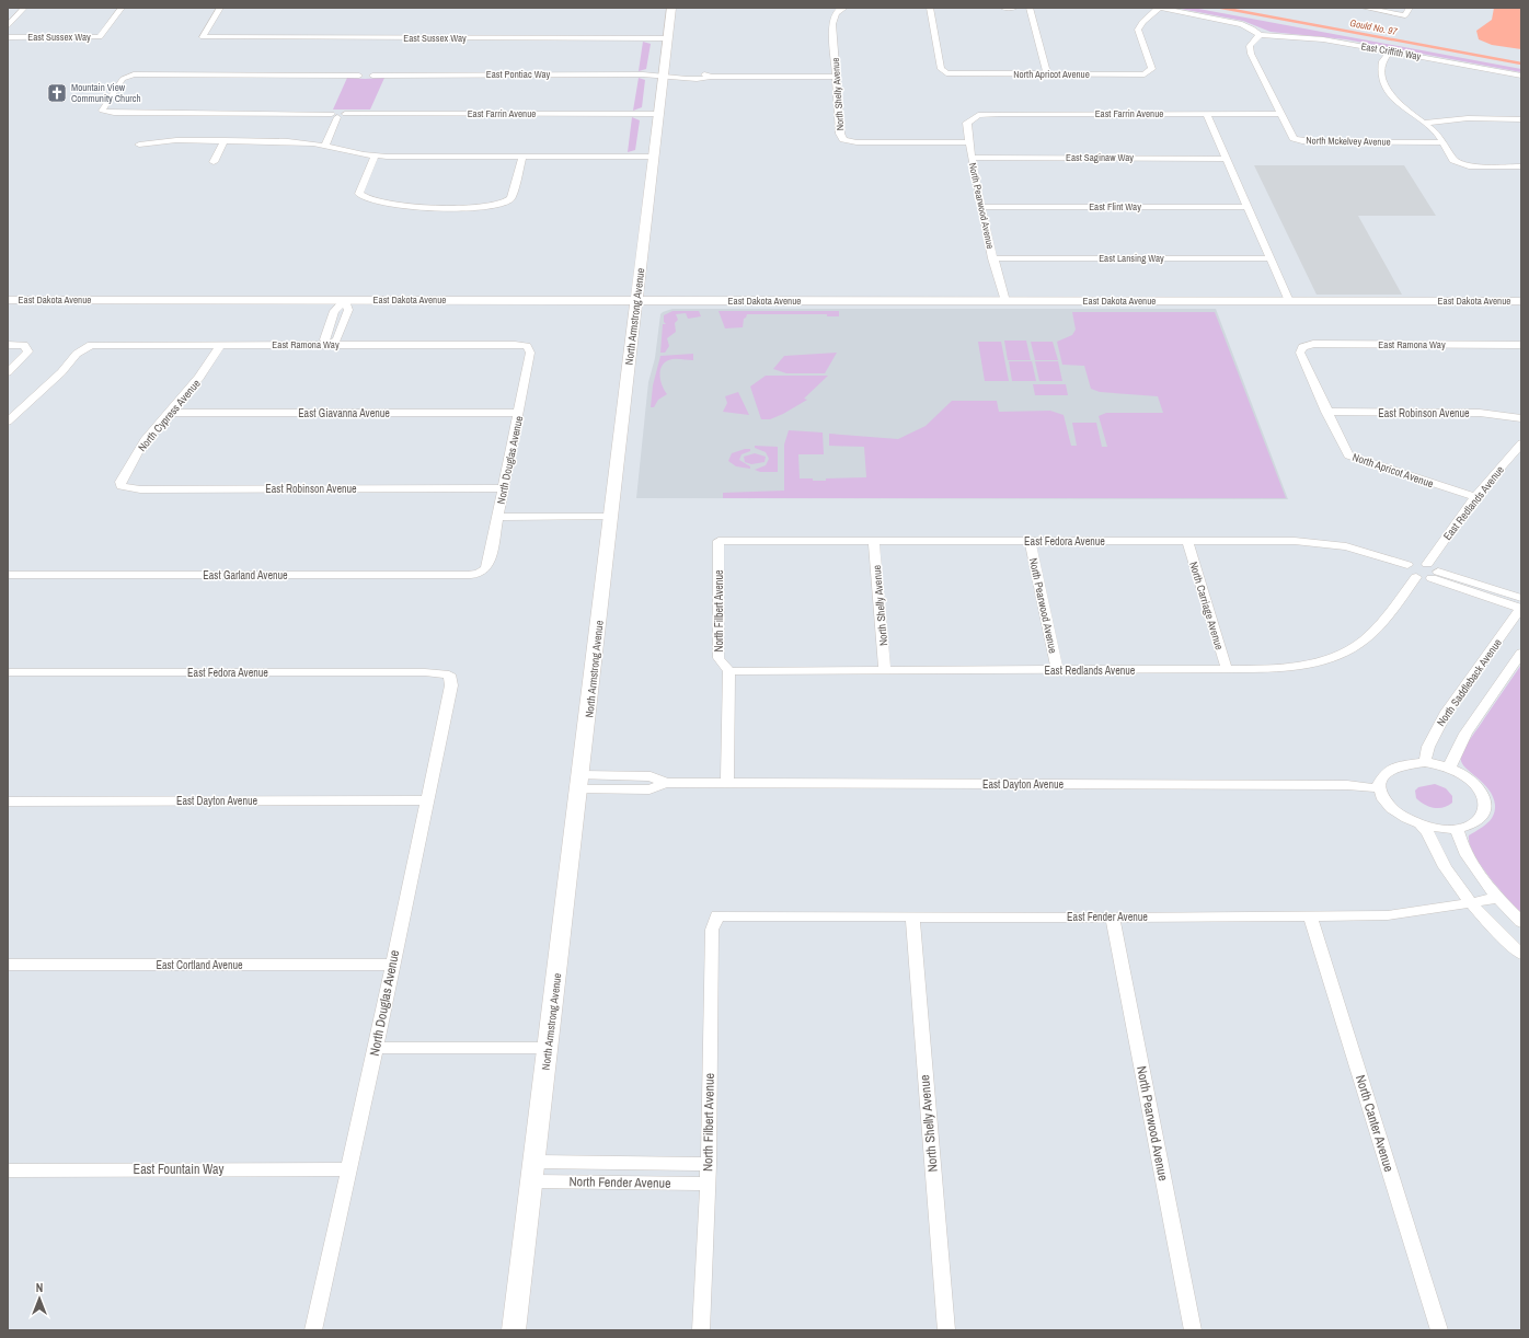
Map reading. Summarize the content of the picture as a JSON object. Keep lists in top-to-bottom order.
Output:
{
  "streets": {
    "street": [
      "East Sussex Way",
      "East Criffith Way",
      "East Pontiac Way",
      "North Apricot Avenue",
      "North Shelly Avenue",
      "East Farrin Avenue",
      "North Mckelvey Avenue",
      "East Saginaw Way",
      "North Pearwood Avenue",
      "East Flint Way",
      "East Lansing Way",
      "East Dakota Avenue",
      "North Armstrong Avenue",
      "East Ramona Way",
      "East Giavanna Avenue",
      "East Robinson Avenue",
      "North Cypress Avenue",
      "North Douglas Avenue",
      "East Redlands Avenue",
      "East Fedora Avenue",
      "East Garland Avenue",
      "North Carriage Avenue",
      "North Filbert Avenue",
      "North Saddleback Avenue",
      "East Dayton Avenue",
      "East Fender Avenue",
      "East Cortland Avenue",
      "North Canter Avenue",
      "East Fountain Way",
      "North Fender Avenue"
    ]
  },
  "crossings": [
    ["East Sussex Way", "North Armstrong Avenue"],
    ["East Criffith Way", "North Mckelvey Avenue"],
    ["East Pontiac Way", "North Shelly Avenue"],
    ["East Pontiac Way", "East Farrin Avenue"],
    ["East Pontiac Way", "North Armstrong Avenue"],
    ["North Apricot Avenue", "East Ramona Way"],
    ["North Apricot Avenue", "East Robinson Avenue"],
    ["North Apricot Avenue", "East Redlands Avenue"],
    ["North Shelly Avenue", "North Pearwood Avenue"],
    ["North Shelly Avenue", "East Redlands Avenue"],
    ["North Shelly Avenue", "East Fedora Avenue"],
    ["North Shelly Avenue", "East Fender Avenue"],
    ["East Farrin Avenue", "North Mckelvey Avenue"],
    ["East Farrin Avenue", "North Pearwood Avenue"],
    ["East Farrin Avenue", "North Armstrong Avenue"],
    ["East Saginaw Way", "North Pearwood Avenue"],
    ["North Pearwood Avenue", "East Flint Way"],
    ["North Pearwood Avenue", "East Lansing Way"],
    ["North Pearwood Avenue", "East Dakota Avenue"],
    ["North Pearwood Avenue", "East Redlands Avenue"],
    ["North Pearwood Avenue", "East Fedora Avenue"],
    ["North Pearwood Avenue", "East Fender Avenue"],
    ["East Dakota Avenue", "North Armstrong Avenue"],
    ["North Armstrong Avenue", "East Dayton Avenue"],
    ["North Armstrong Avenue", "North Fender Avenue"],
    ["East Ramona Way", "North Cypress Avenue"],
    ["East Ramona Way", "North Douglas Avenue"],
    ["East Giavanna Avenue", "North Cypress Avenue"],
    ["East Giavanna Avenue", "North Douglas Avenue"],
    ["East Robinson Avenue", "North Cypress Avenue"],
    ["East Robinson Avenue", "North Douglas Avenue"],
    ["North Douglas Avenue", "East Fedora Avenue"],
    ["North Douglas Avenue", "East Garland Avenue"],
    ["North Douglas Avenue", "East Dayton Avenue"],
    ["North Douglas Avenue", "East Cortland Avenue"],
    ["North Douglas Avenue", "East Fountain Way"],
    ["East Redlands Avenue", "North Carriage Avenue"],
    ["East Redlands Avenue", "North Filbert Avenue"],
    ["East Fedora Avenue", "North Carriage Avenue"],
    ["East Fedora Avenue", "North Filbert Avenue"],
    ["North Filbert Avenue", "East Fender Avenue"],
    ["North Filbert Avenue", "North Fender Avenue"],
    ["North Saddleback Avenue", "East Dayton Avenue"],
    ["East Fender Avenue", "North Canter Avenue"]
  ],
  "water": ["Gould No. 97"],
  "places": {
    "church": ["Mountain View Community Church"]
  },
  "north": "top"
}
